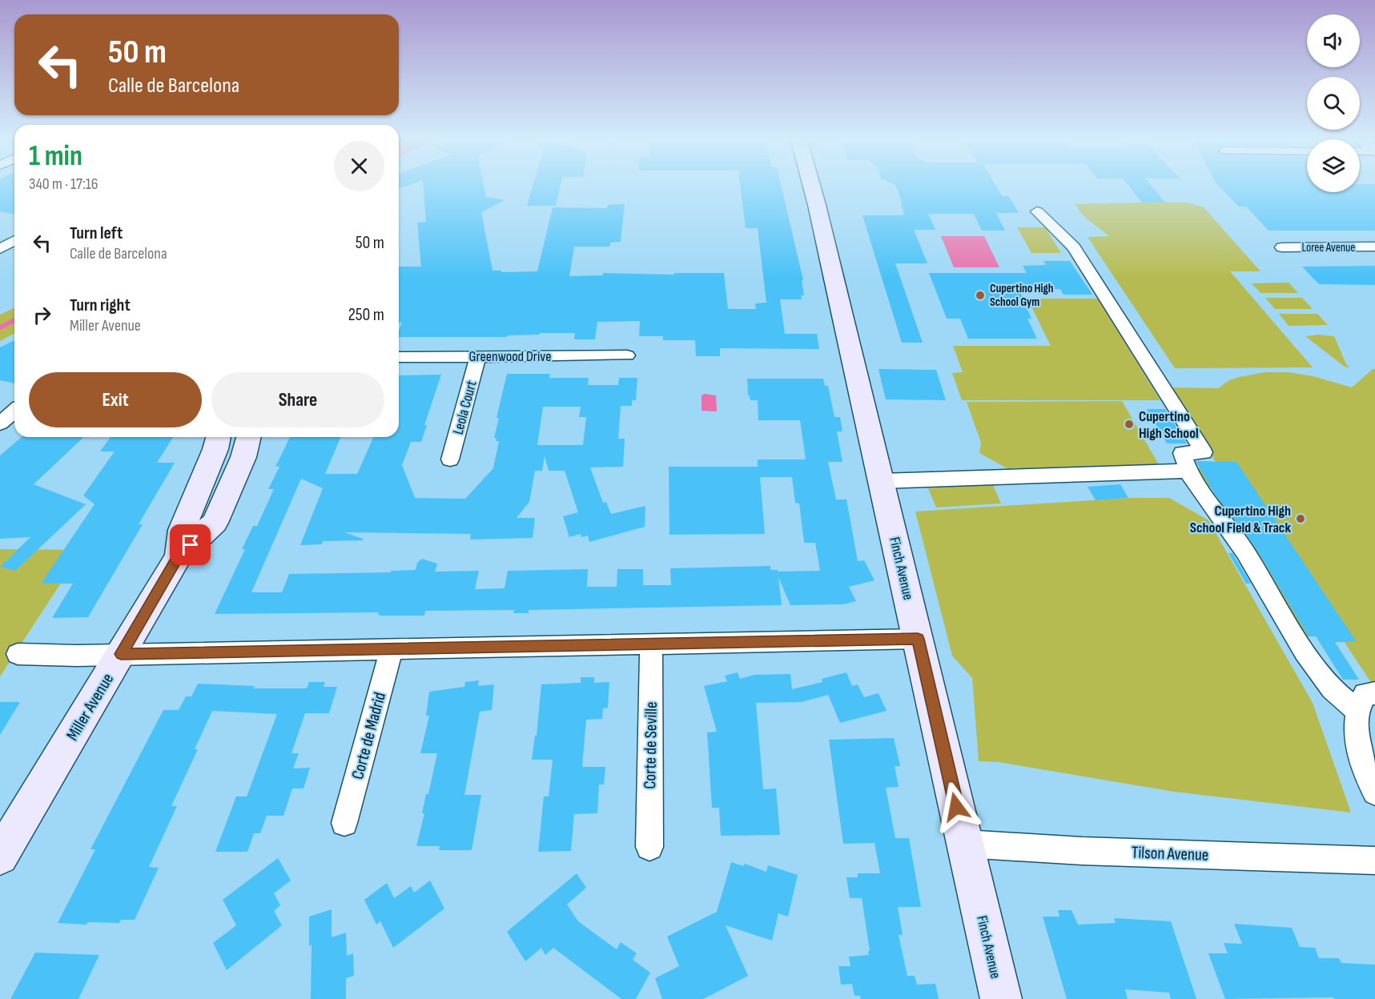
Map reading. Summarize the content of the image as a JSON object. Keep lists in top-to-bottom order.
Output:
{
  "streets": {
    "street": [
      "Loree Avenue",
      "Greenwood Drive",
      "Leola Court",
      "Finch Avenue",
      "Miller Avenue",
      "Corte de Madrid",
      "Corte de Seville",
      "Tilson Avenue"
    ]
  },
  "crossings": [
    ["Greenwood Drive", "Leola Court"],
    ["Finch Avenue", "Tilson Avenue"]
  ],
  "places": ["Cupertino High School Gym", "Cupertino High School", "Cupertino High School Field & Track"],
  "page": {
    "turn": ["50 m", "Calle de Barcelona"],
    "heading": ["1 min", "340 m · 17:16"],
    "list": [
      {
        "name": "Turn left",
        "note": "Calle de Barcelona",
        "value": "50 m"
      },
      {
        "name": "Turn right",
        "note": "Miller Avenue",
        "value": "250 m"
      }
    ],
    "buttons": ["Exit", "Share"]
  }
}
